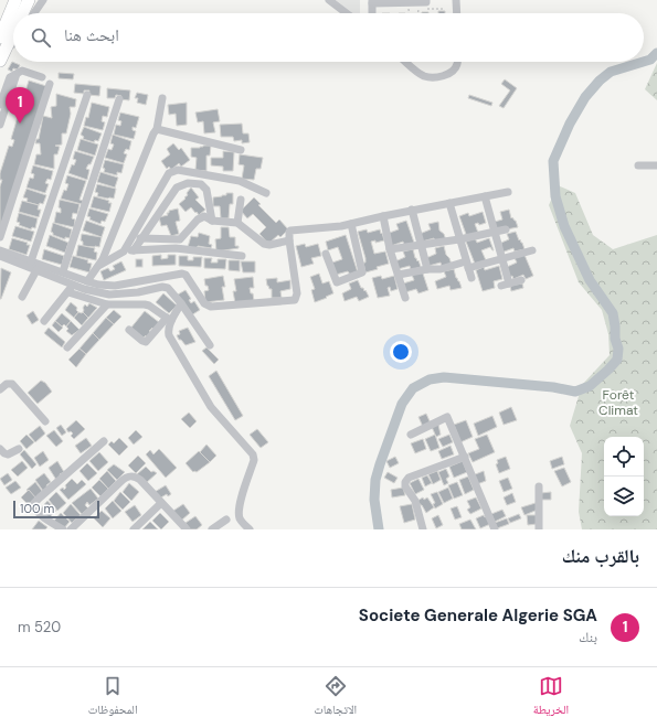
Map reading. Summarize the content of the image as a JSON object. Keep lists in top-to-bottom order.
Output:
{
  "parks": ["Forêt Climat"],
  "scale_bar": "100 m",
  "page": {
    "search": "ابحث هنا",
    "pins": "1",
    "scale": "100 m",
    "heading": "بالقرب منك",
    "list": [
      {
        "mark": "1",
        "name": "Societe Generale Algerie SGA",
        "note": "بنك",
        "value": "520 m"
      }
    ],
    "nav": ["الخريطة", "الاتجاهات", "المحفوظات"]
  }
}
